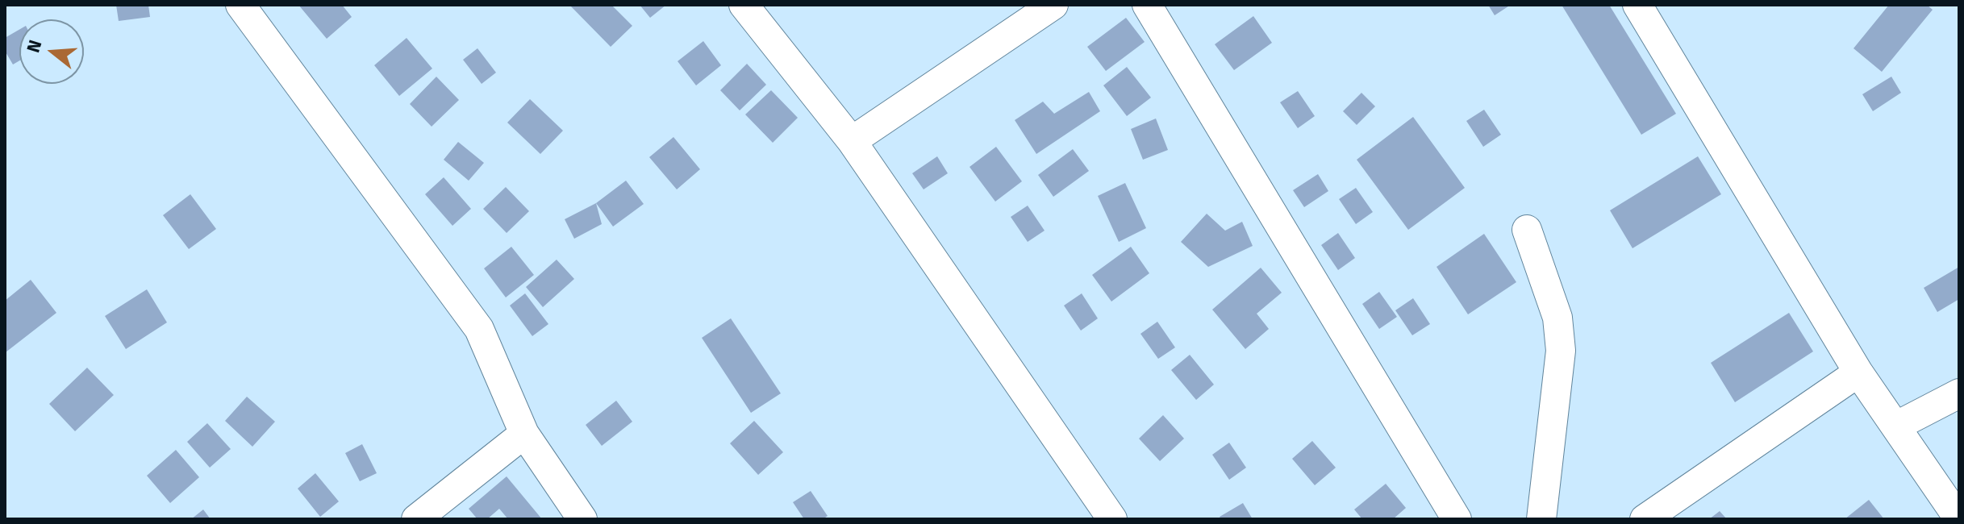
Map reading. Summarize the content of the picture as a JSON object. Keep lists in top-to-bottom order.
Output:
{
  "north": "left"
}
